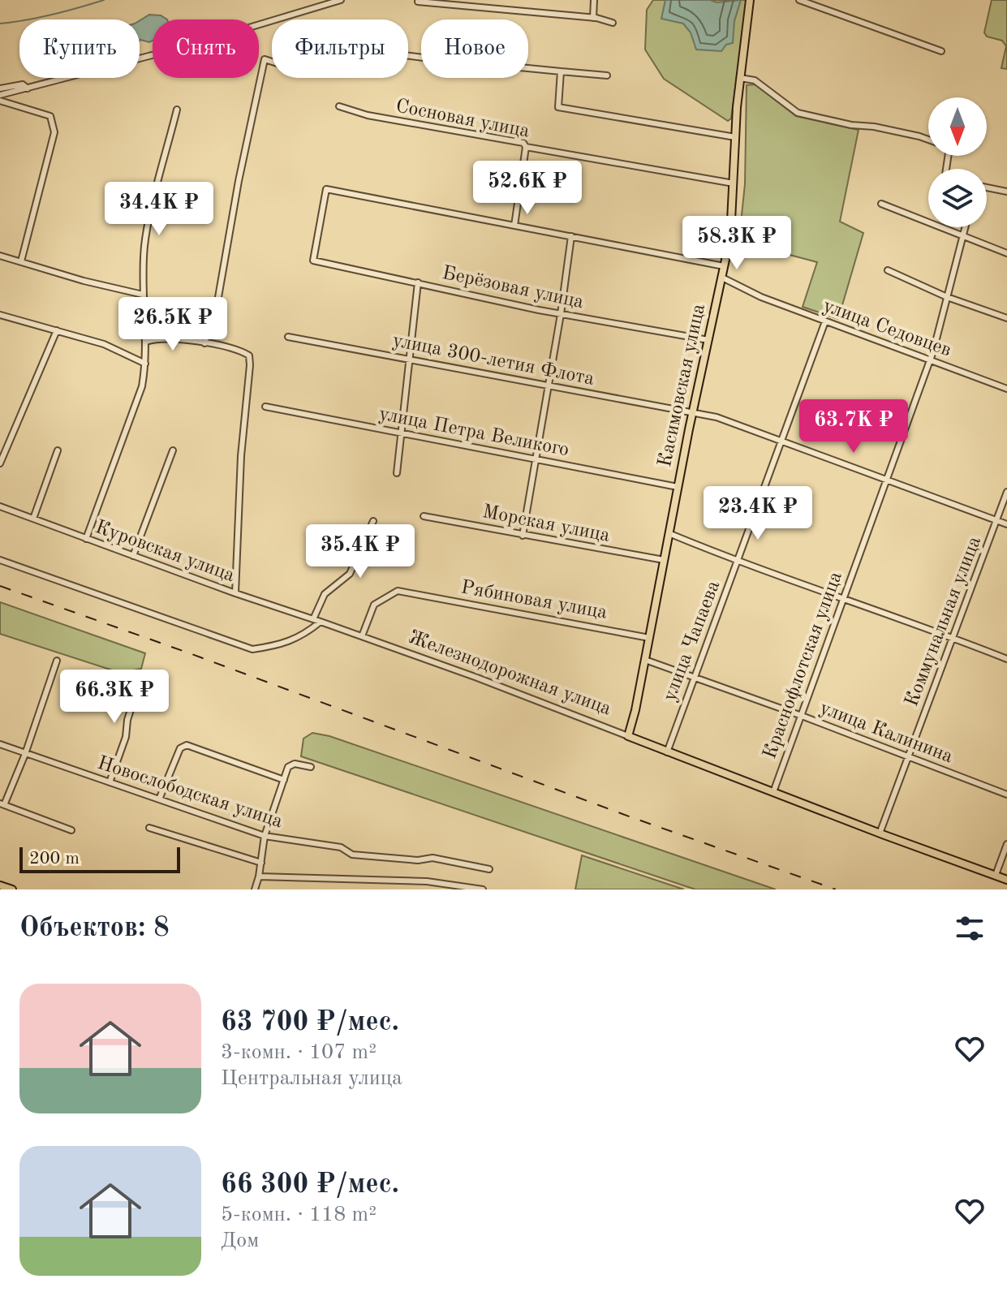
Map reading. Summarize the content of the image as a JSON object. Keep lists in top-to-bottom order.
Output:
{
  "streets": {
    "main road": ["Касимовская улица", "Железнодорожная улица"],
    "street": [
      "Сосновая улица",
      "Берёзовая улица",
      "улица Седовцев",
      "улица 300-летия Флота",
      "улица Петра Великого",
      "Морская улица",
      "Куровская улица",
      "Рябиновая улица",
      "Коммунальная улица",
      "улица Чапаева",
      "Краснофлотская улица",
      "улица Калинина",
      "Новослободская улица"
    ]
  },
  "crossings": [
    ["Сосновая улица", "Касимовская улица"],
    ["Берёзовая улица", "Касимовская улица"],
    ["улица Седовцев", "Касимовская улица"],
    ["улица Седовцев", "улица Чапаева"],
    ["улица Седовцев", "Краснофлотская улица"],
    ["улица 300-летия Флота", "Касимовская улица"],
    ["улица 300-летия Флота", "Коммунальная улица"],
    ["улица 300-летия Флота", "улица Чапаева"],
    ["улица 300-летия Флота", "Краснофлотская улица"],
    ["Касимовская улица", "улица Петра Великого"],
    ["Касимовская улица", "Морская улица"],
    ["Касимовская улица", "Рябиновая улица"],
    ["Касимовская улица", "Железнодорожная улица"],
    ["Касимовская улица", "улица Калинина"],
    ["Куровская улица", "Железнодорожная улица"],
    ["Рябиновая улица", "Железнодорожная улица"],
    ["Коммунальная улица", "Железнодорожная улица"],
    ["Коммунальная улица", "улица Калинина"],
    ["улица Чапаева", "Железнодорожная улица"],
    ["улица Чапаева", "улица Калинина"],
    ["Краснофлотская улица", "Железнодорожная улица"],
    ["Краснофлотская улица", "улица Калинина"]
  ],
  "scale_bar": "200 m",
  "north": "bottom",
  "page": {
    "chip": [
      "Купить",
      "Снять",
      "Фильтры",
      "Новое"
    ],
    "price": [
      "52.6K ₽",
      "34.4K ₽",
      "58.3K ₽",
      "26.5K ₽",
      "63.7K ₽",
      "23.4K ₽",
      "35.4K ₽",
      "66.3K ₽"
    ],
    "scale": "200 m",
    "heading": "Объектов: 8",
    "list": [
      {
        "name": "63 700 ₽/мес.",
        "note": "3-комн. · 107 m² · Центральная улица"
      },
      {
        "name": "66 300 ₽/мес.",
        "note": "5-комн. · 118 m² · Дом"
      }
    ]
  }
}
